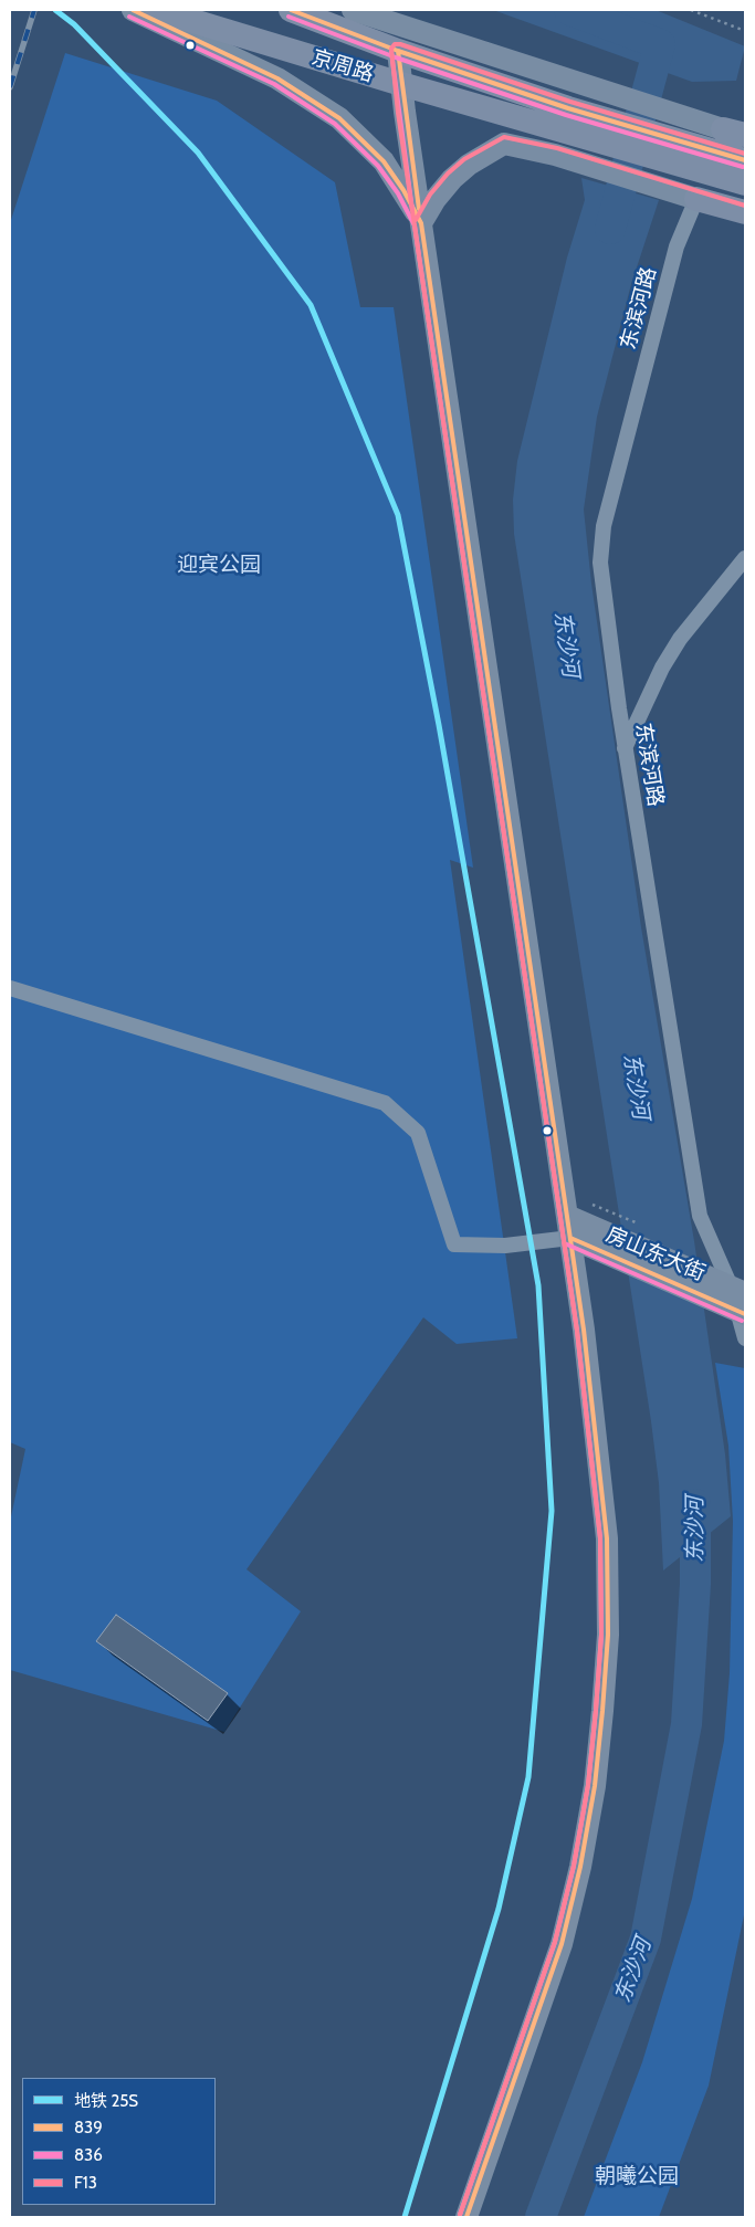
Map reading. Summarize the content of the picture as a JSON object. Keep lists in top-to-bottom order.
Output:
{
  "streets": {
    "main road": ["京周路", "房山东大街"],
    "street": ["东滨河路"]
  },
  "crossings": [
    ["东滨河路", "房山东大街"]
  ],
  "water": ["东沙河"],
  "parks": ["迎宾公园", "朝曦公园"],
  "lines": [
    "metro line 25S",
    "transit line 839",
    "transit line 836",
    "transit line F13"
  ],
  "legend": [
    "地铁 25S",
    "839",
    "836",
    "F13"
  ]
}
